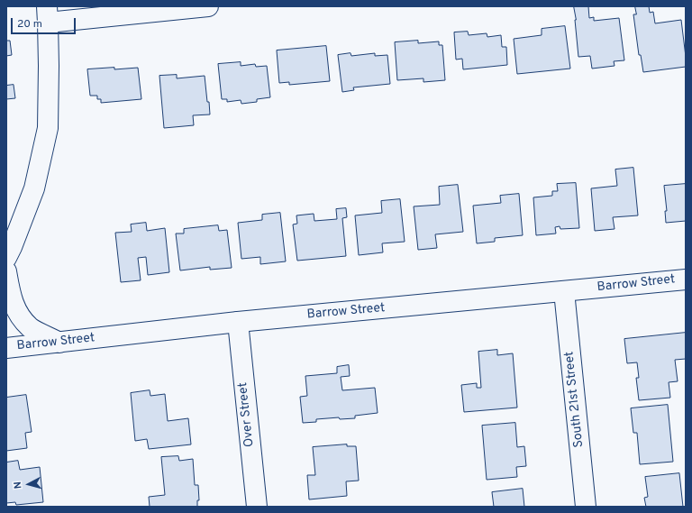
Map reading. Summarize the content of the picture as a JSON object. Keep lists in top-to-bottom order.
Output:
{
  "streets": {
    "street": ["Barrow Street", "South 21st Street", "Over Street"]
  },
  "crossings": [
    ["Barrow Street", "South 21st Street"],
    ["Barrow Street", "Over Street"]
  ],
  "scale_bar": "20 m",
  "north": "left"
}
